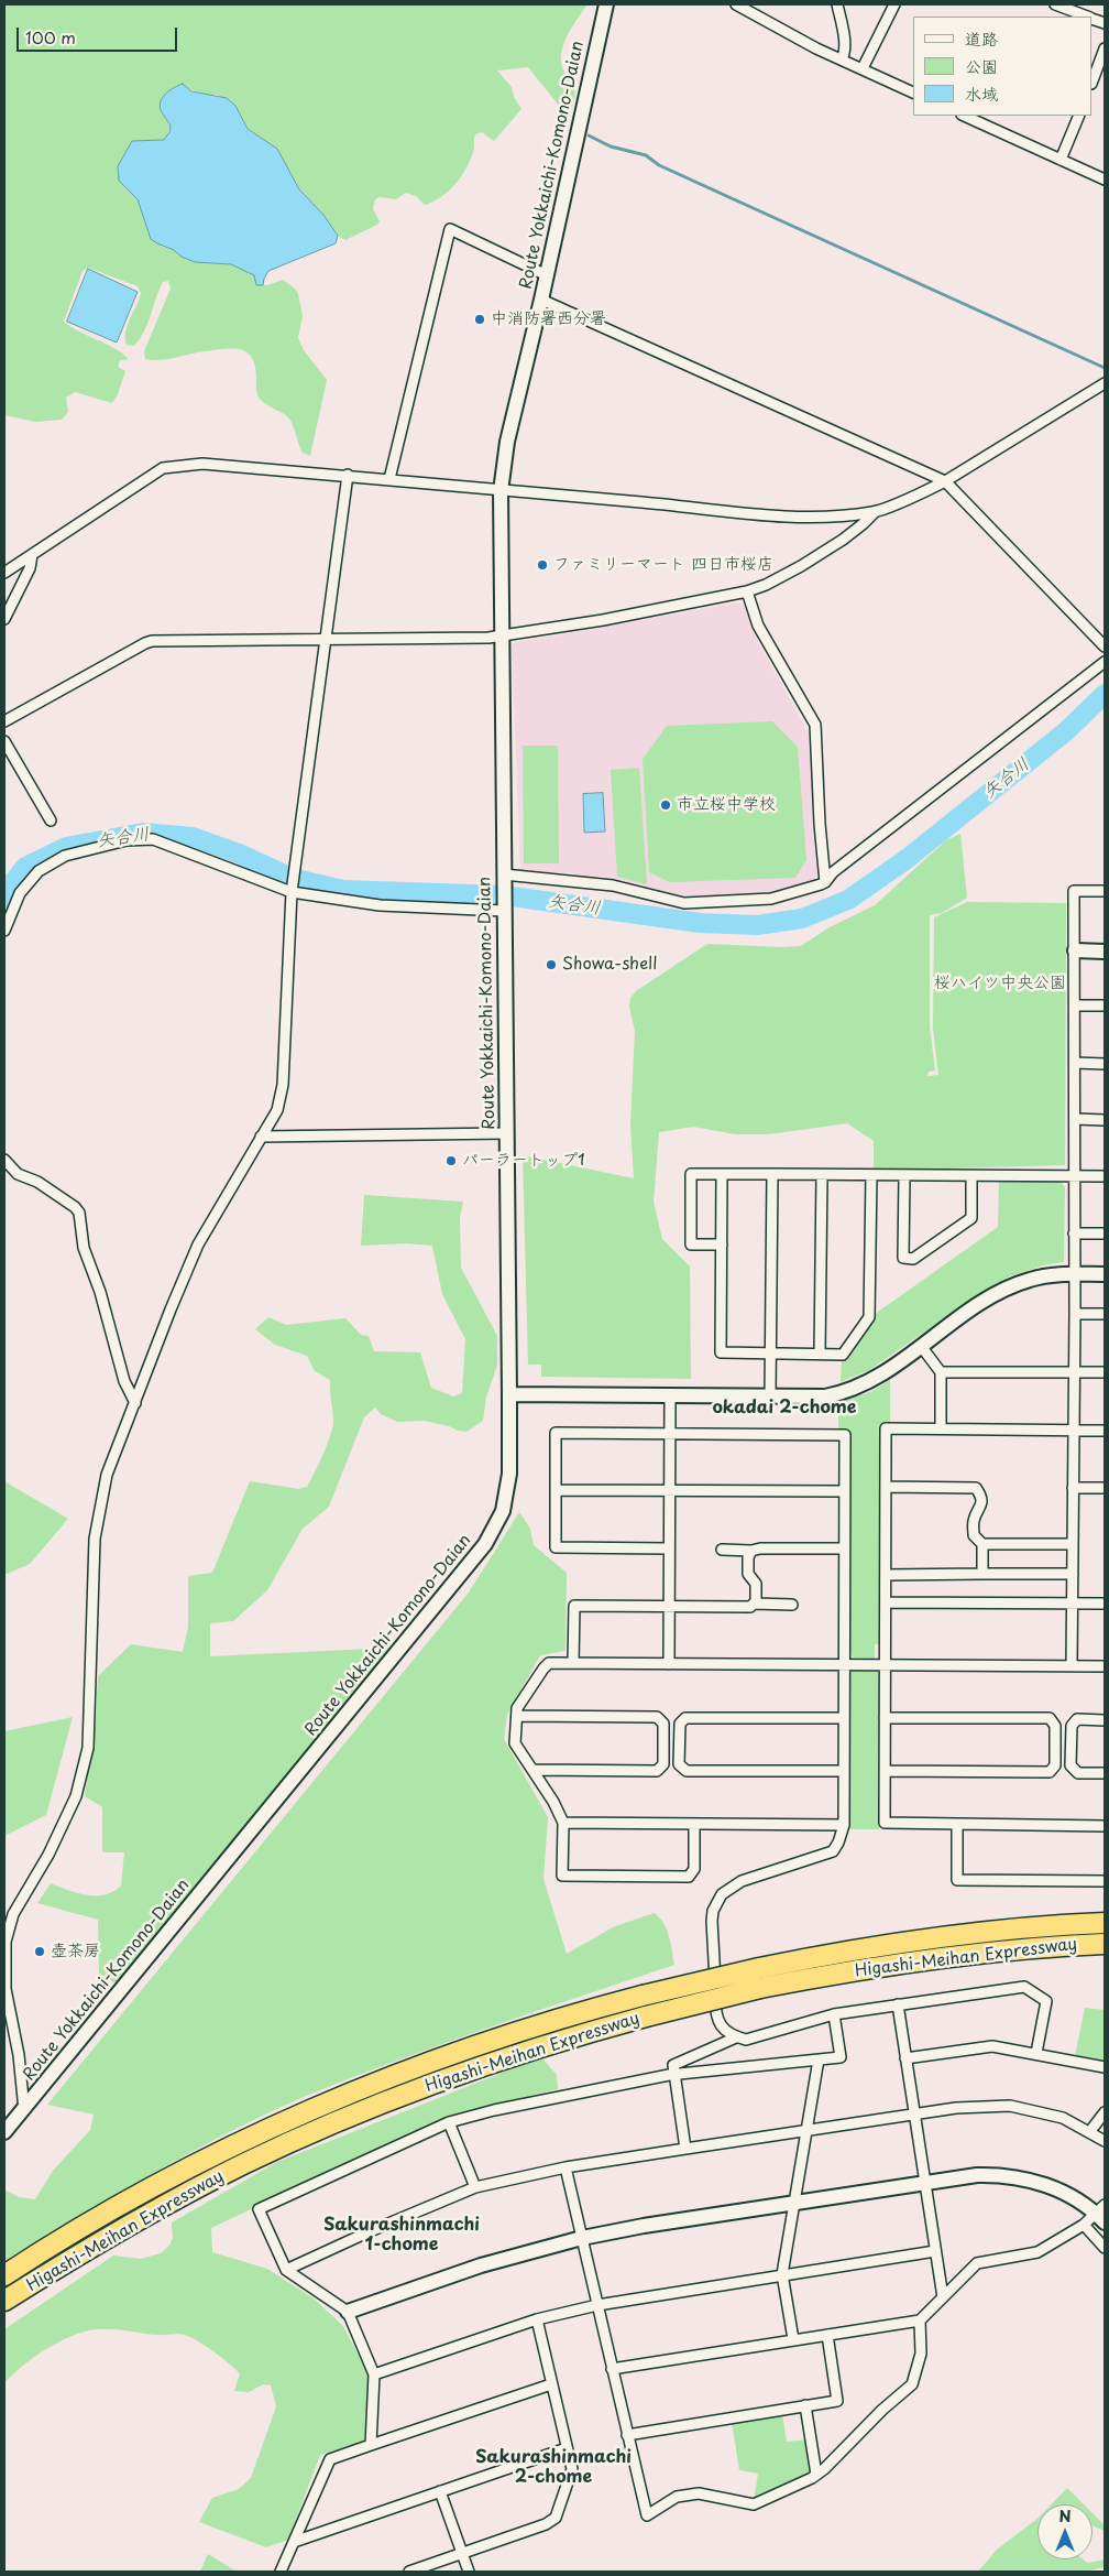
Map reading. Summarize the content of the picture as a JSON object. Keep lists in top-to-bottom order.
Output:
{
  "streets": {
    "highway": ["Higashi-Meihan Expressway"],
    "main road": ["Route Yokkaichi-Komono-Daian"]
  },
  "districts": ["okadai 2-chome", "Sakurashinmachi 1-chome", "Sakurashinmachi 2-chome"],
  "water": ["矢合川"],
  "parks": ["桜ハイツ中央公園"],
  "places": [
    "中消防署西分署",
    "ファミリーマート 四日市桜店",
    "市立桜中学校",
    "Showa-shell",
    "パーラートップ1",
    "壺茶房"
  ],
  "legend": ["道路", "公園", "水域"],
  "scale_bar": "100 m",
  "north": "top"
}
